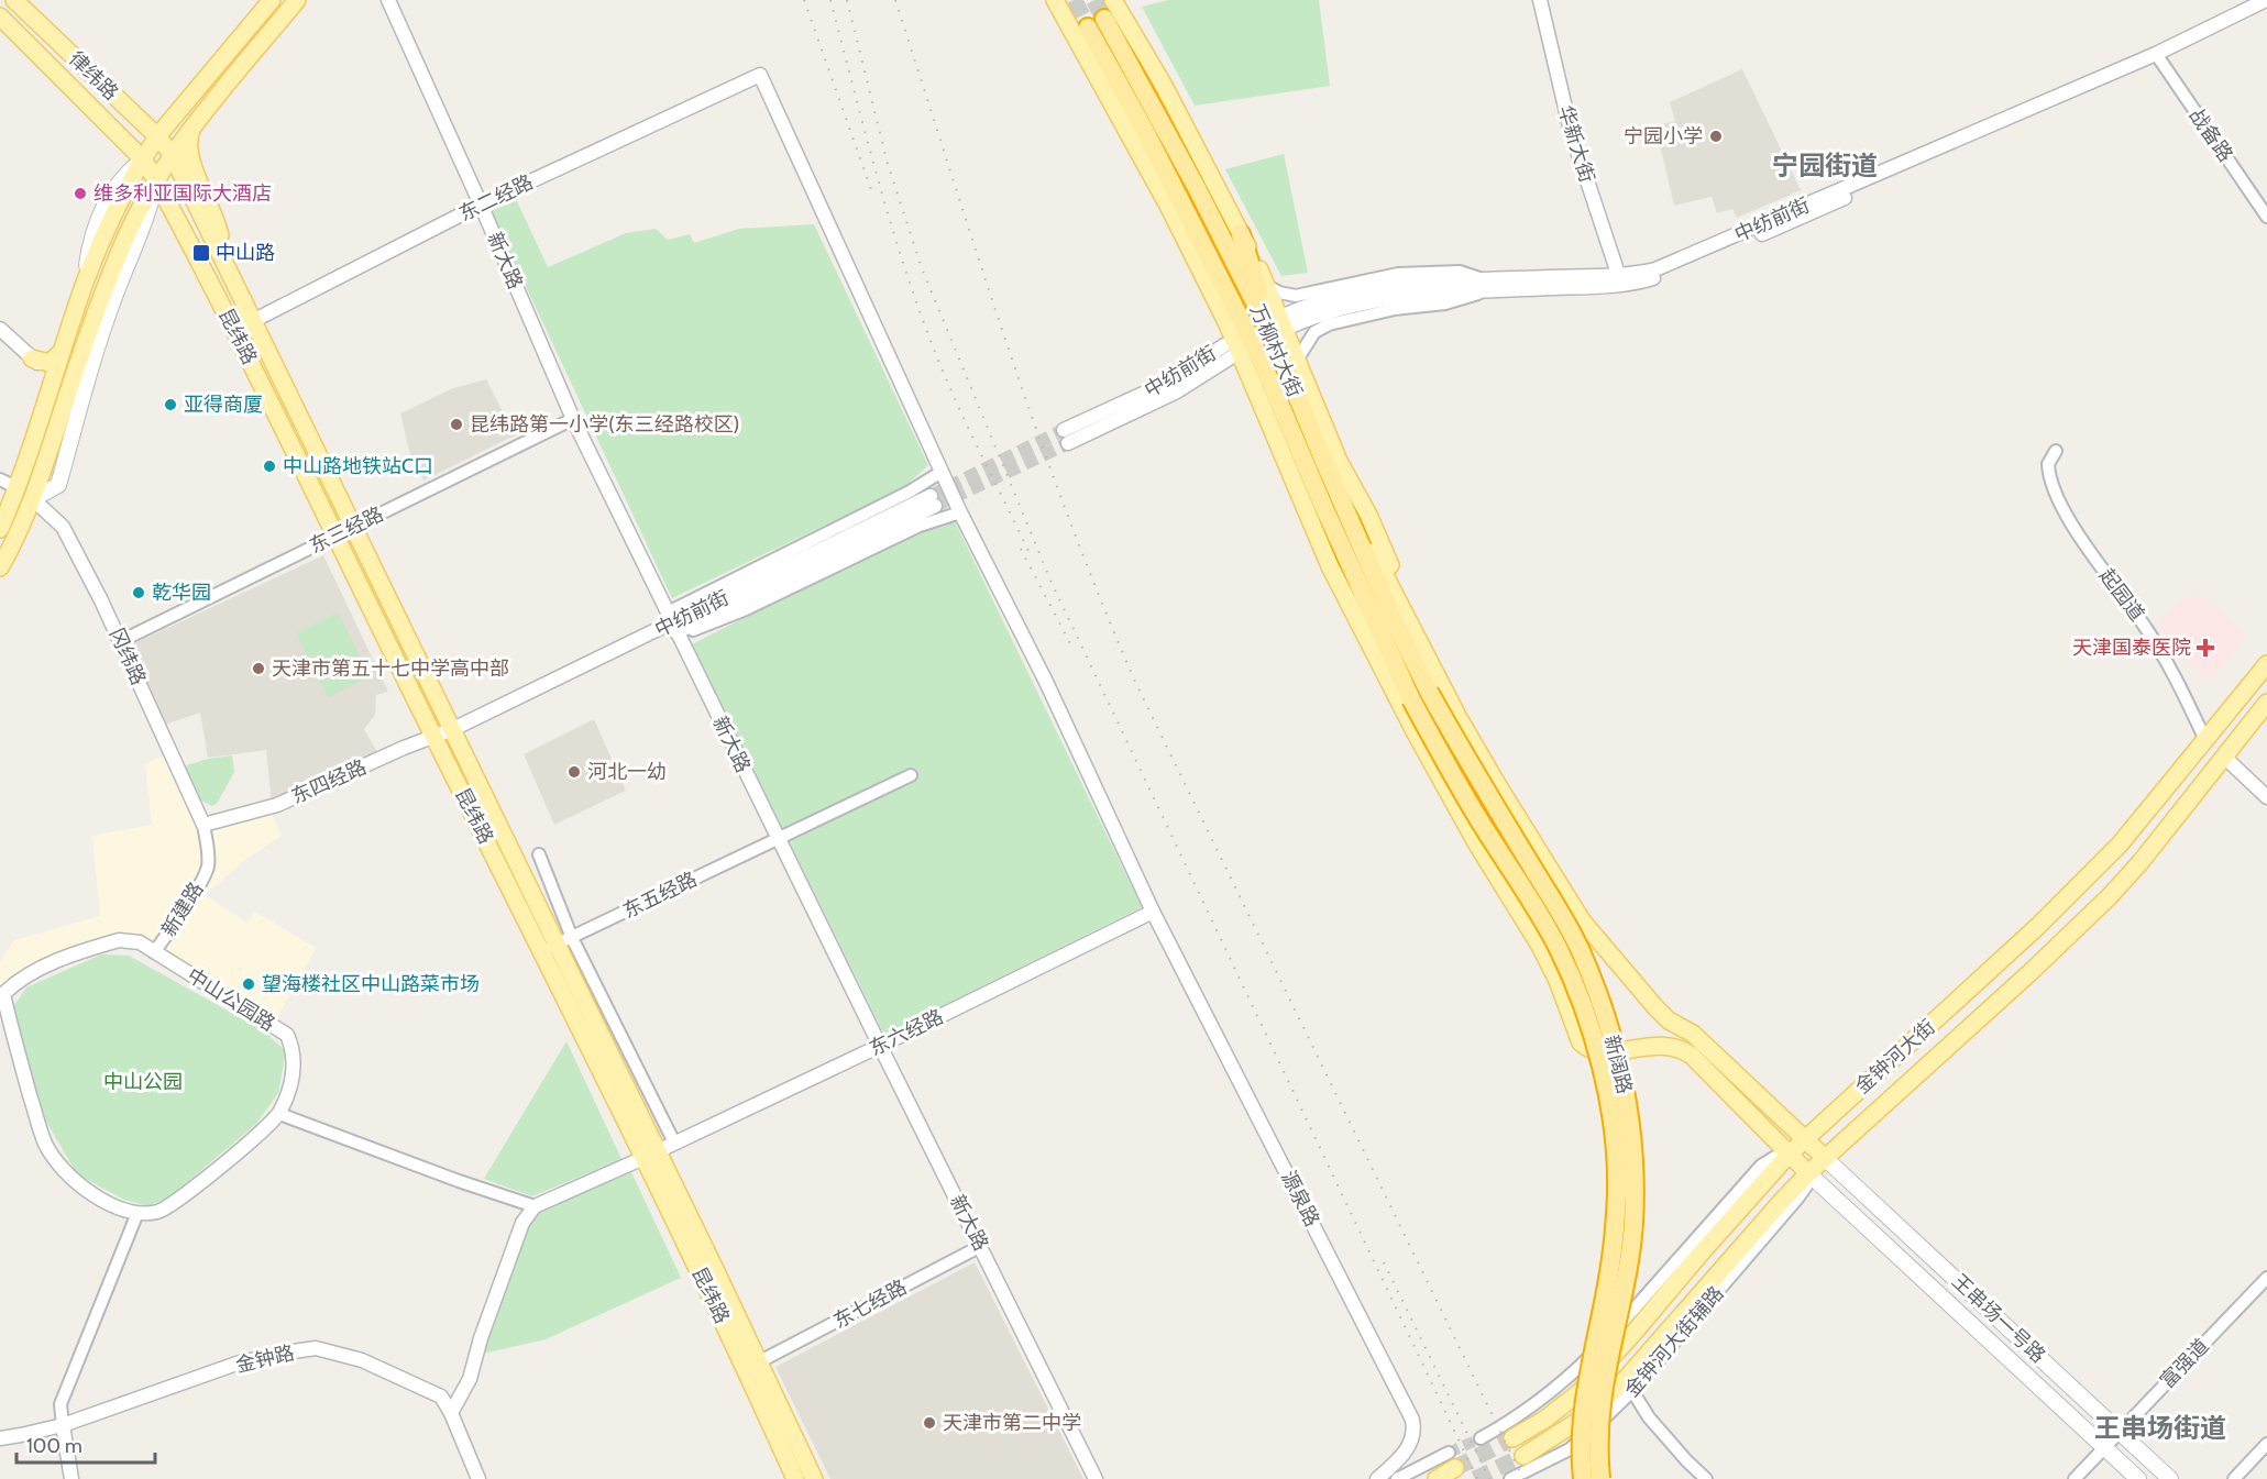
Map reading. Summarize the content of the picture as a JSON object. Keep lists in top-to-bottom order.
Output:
{
  "streets": {
    "highway": ["万柳村大街", "新阔路"],
    "main road": [
      "律纬路",
      "昆纬路",
      "金钟河大街",
      "王串场一号路"
    ],
    "street": [
      "战备路",
      "华新大街",
      "东二经路",
      "中纺前街",
      "新大路",
      "东三经路",
      "起园道",
      "冈纬路",
      "东四经路",
      "东五经路",
      "新建路",
      "中山公园路",
      "东六经路",
      "源泉路",
      "东七经路",
      "金钟河大街辅路",
      "金钟路",
      "富强道"
    ]
  },
  "crossings": [
    ["律纬路", "昆纬路"],
    ["战备路", "中纺前街"],
    ["华新大街", "中纺前街"],
    ["东二经路", "新大路"],
    ["东二经路", "昆纬路"],
    ["东二经路", "源泉路"],
    ["中纺前街", "新大路"],
    ["中纺前街", "昆纬路"],
    ["中纺前街", "东四经路"],
    ["新大路", "东三经路"],
    ["新大路", "东五经路"],
    ["新大路", "东六经路"],
    ["新大路", "东七经路"],
    ["昆纬路", "东三经路"],
    ["昆纬路", "东四经路"],
    ["昆纬路", "东五经路"],
    ["昆纬路", "东六经路"],
    ["昆纬路", "东七经路"],
    ["万柳村大街", "新阔路"],
    ["东三经路", "冈纬路"],
    ["起园道", "金钟河大街"],
    ["冈纬路", "东四经路"],
    ["冈纬路", "新建路"],
    ["东四经路", "新建路"],
    ["新建路", "中山公园路"],
    ["东六经路", "源泉路"],
    ["金钟河大街", "王串场一号路"],
    ["金钟河大街", "金钟河大街辅路"],
    ["王串场一号路", "金钟河大街辅路"],
    ["王串场一号路", "富强道"]
  ],
  "districts": ["宁园街道", "王串场街道"],
  "parks": ["中山公园"],
  "places": {
    "other": [
      "宁园小学",
      "维多利亚国际大酒店",
      "亚得商厦",
      "昆纬路第一小学(东三经路校区)",
      "中山路地铁站C口",
      "乾华园",
      "天津市第五十七中学高中部",
      "河北一幼",
      "望海楼社区中山路菜市场",
      "天津市第二中学"
    ],
    "transit": ["中山路"],
    "health": ["天津国泰医院"]
  },
  "scale_bar": "100 m"
}
